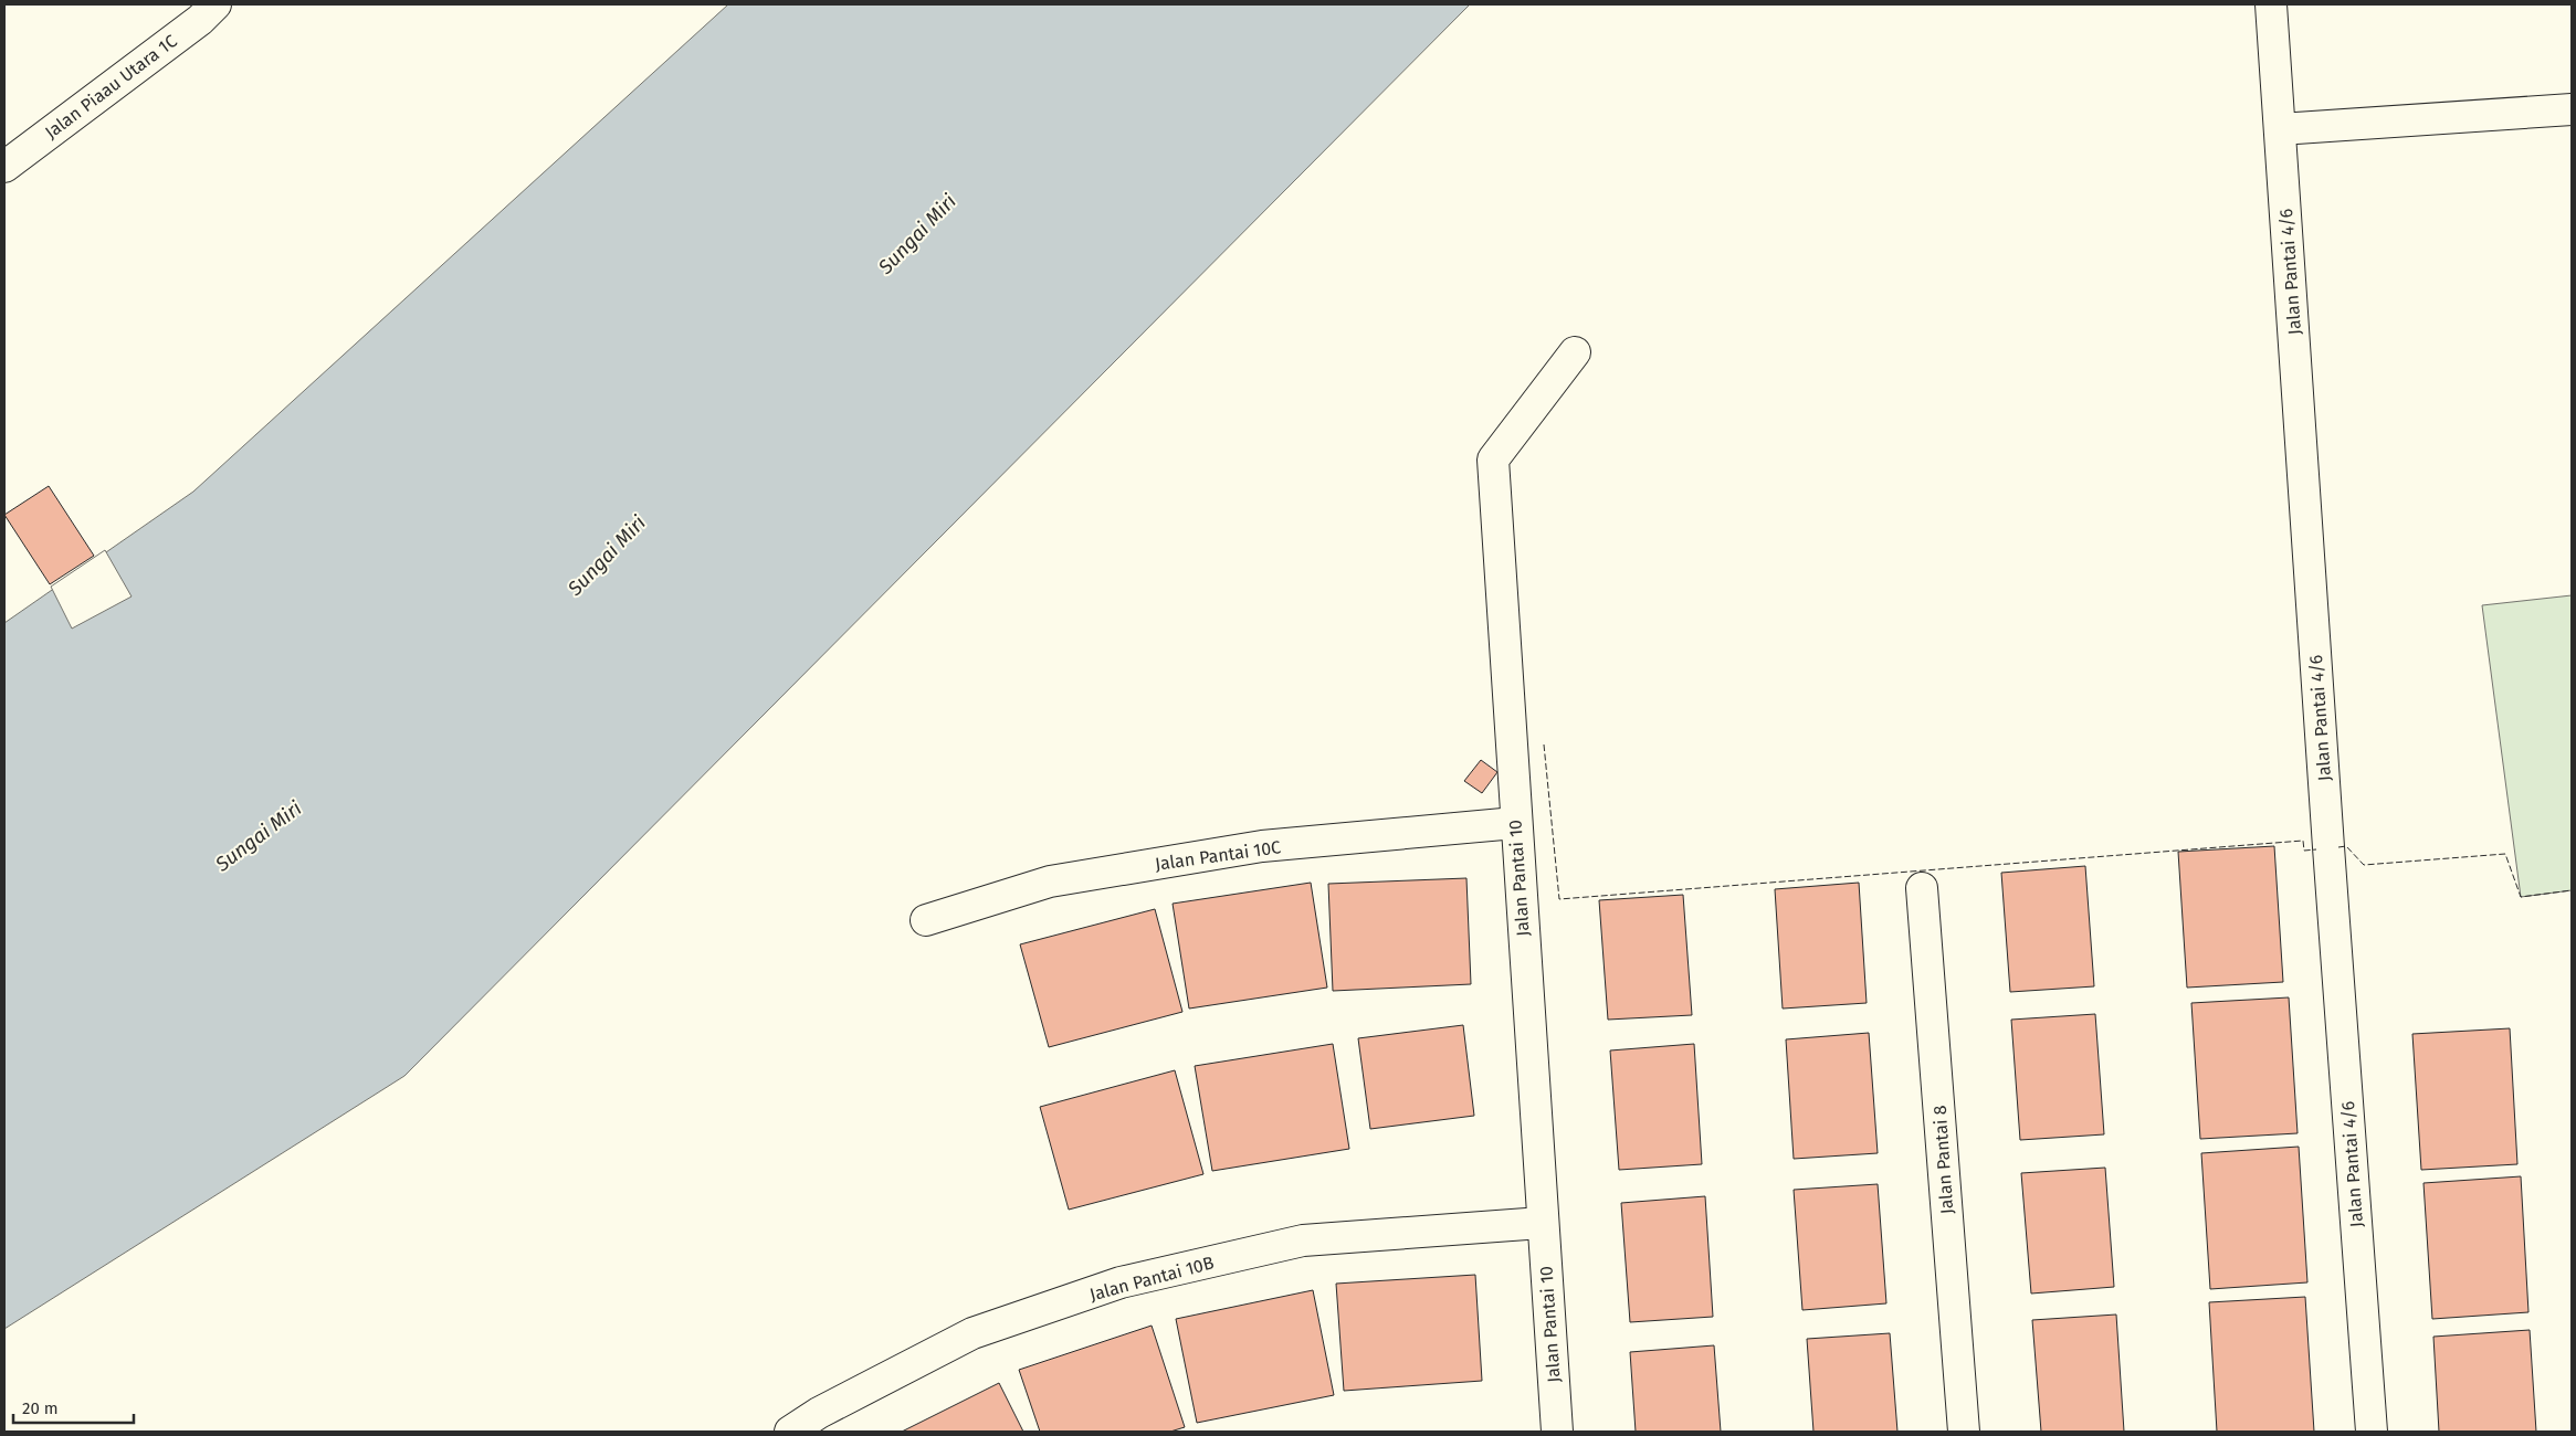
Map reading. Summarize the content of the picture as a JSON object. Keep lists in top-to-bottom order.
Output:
{
  "streets": {
    "street": [
      "Jalan Piaau Utara 1C",
      "Jalan Pantai 4/6",
      "Jalan Pantai 10C",
      "Jalan Pantai 10",
      "Jalan Pantai 8",
      "Jalan Pantai 10B"
    ]
  },
  "crossings": [
    ["Jalan Pantai 10C", "Jalan Pantai 10"],
    ["Jalan Pantai 10", "Jalan Pantai 10B"]
  ],
  "water": ["Sungai Miri"],
  "scale_bar": "20 m"
}
